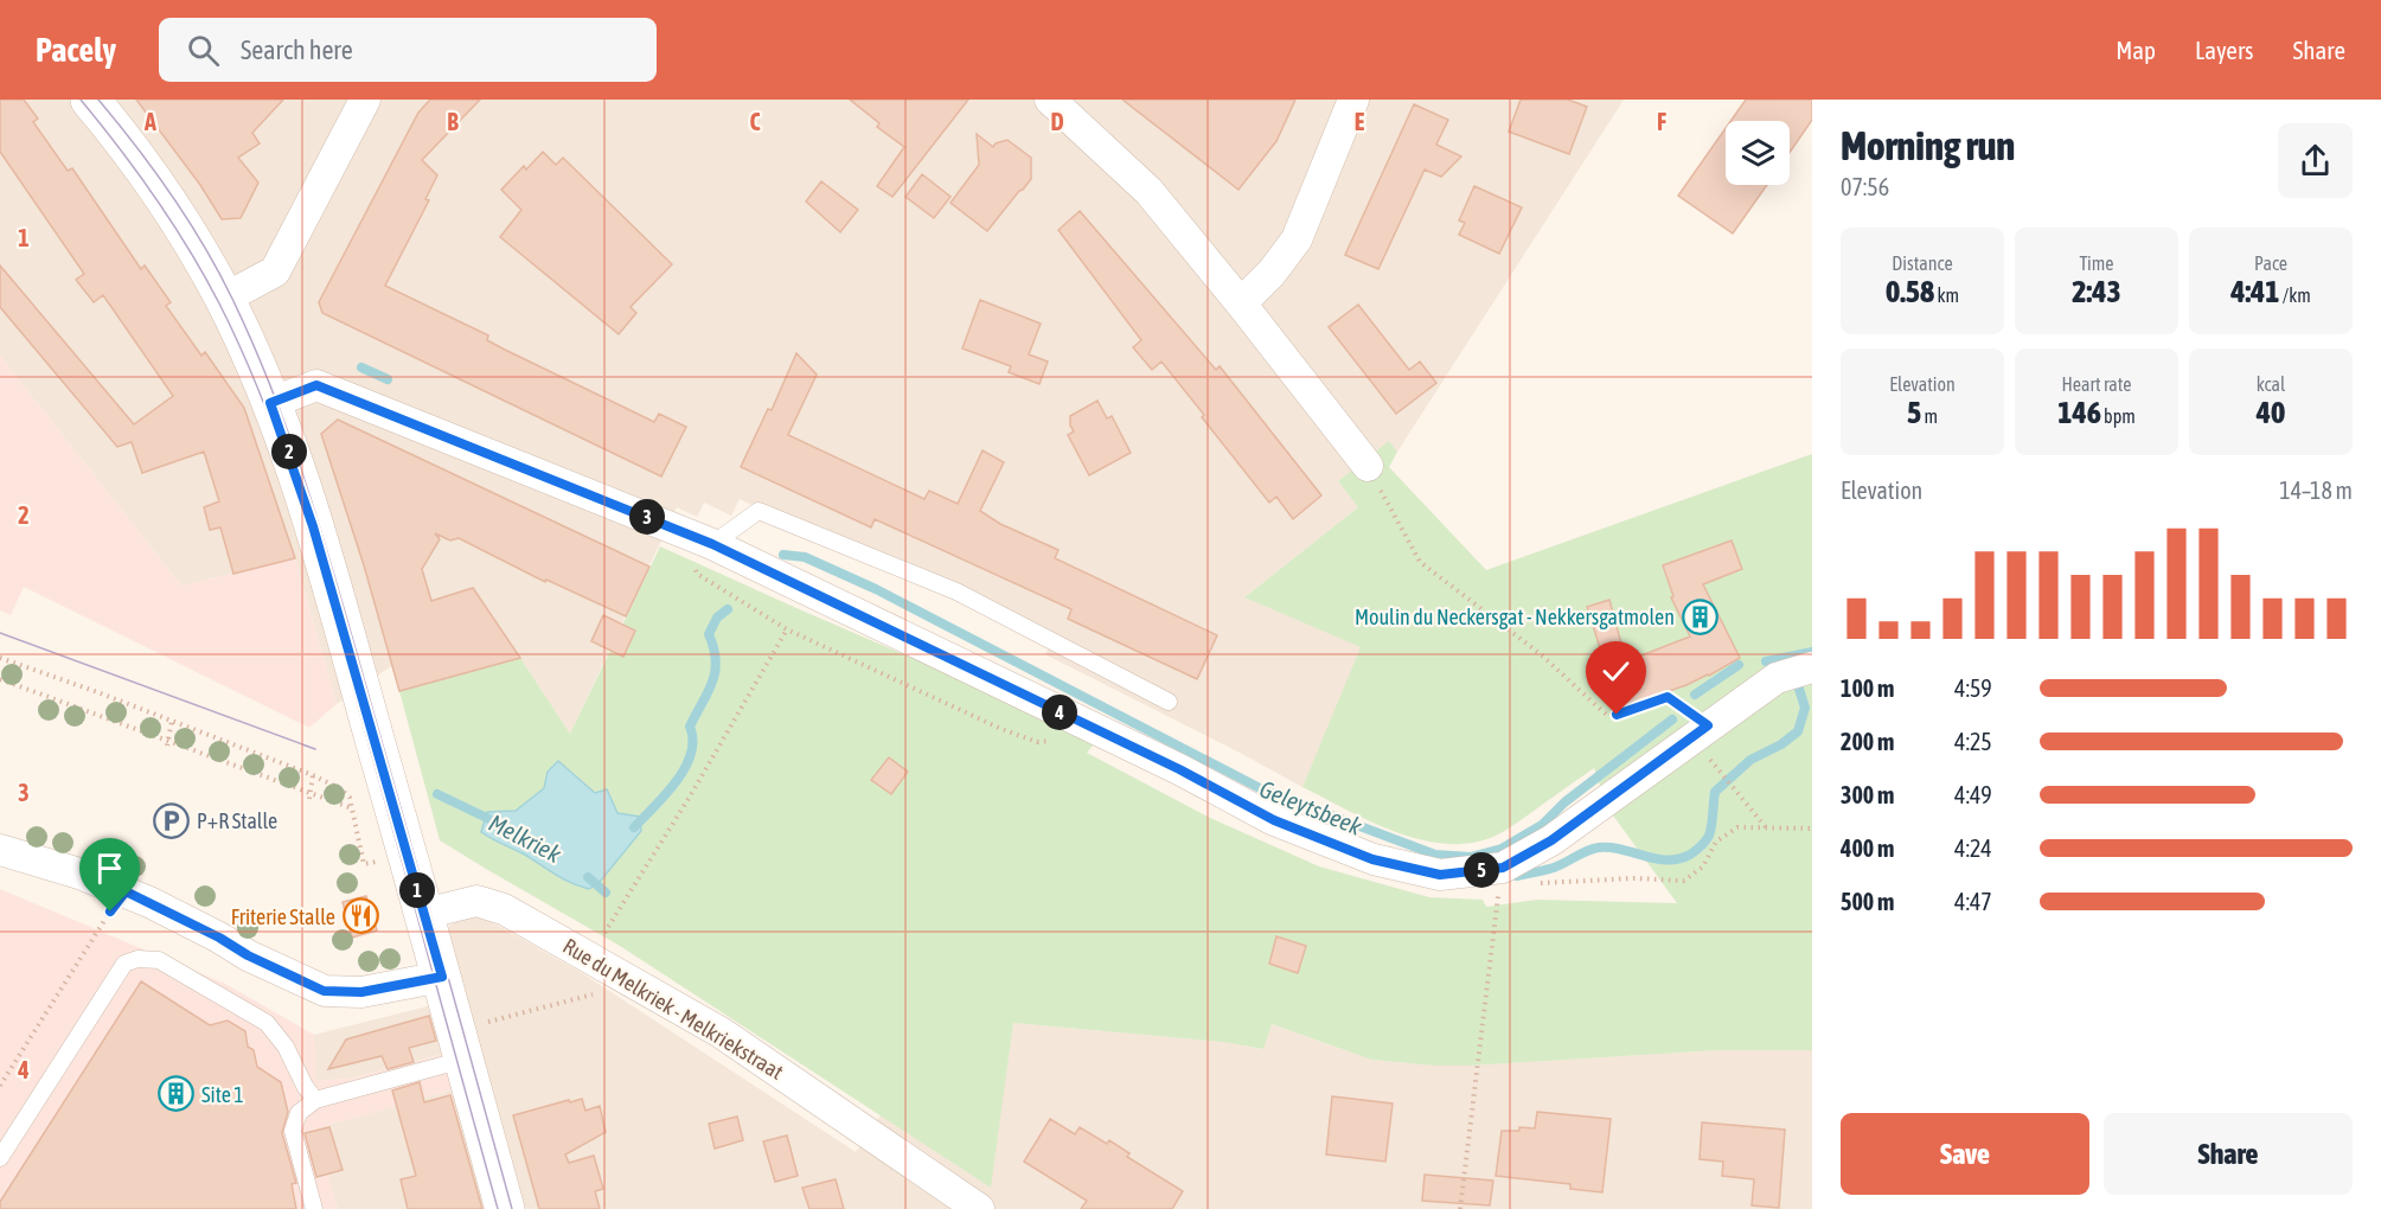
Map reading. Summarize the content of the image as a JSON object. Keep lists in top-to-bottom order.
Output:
{
  "streets": {
    "street": ["Rue du Melkriek - Melkriekstraat"]
  },
  "water": ["Geleytsbeek", "Melkriek"],
  "places": {
    "building": ["Moulin du Neckersgat - Nekkersgatmolen", "Site 1"],
    "parking": ["P+R Stalle"],
    "restaurant": ["Friterie Stalle"]
  },
  "page": {
    "header": "Pacely",
    "search": "Search here",
    "nav": ["Map", "Layers", "Share"],
    "heading": ["Morning run", "07:56"],
    "stats": [
      ["Distance", "0.58 km"],
      ["Time", "2:43"],
      ["Pace", "4:41 /km"],
      ["Elevation", "5 m"],
      ["Heart rate", "146 bpm"],
      ["kcal", "40"]
    ],
    "pins": [
      "2",
      "3",
      "4",
      "5",
      "1"
    ],
    "chart": ["Elevation", "14–18 m"],
    "list": [
      {
        "name": "100 m",
        "note": "4:59"
      },
      {
        "name": "200 m",
        "note": "4:25"
      },
      {
        "name": "300 m",
        "note": "4:49"
      },
      {
        "name": "400 m",
        "note": "4:24"
      },
      {
        "name": "500 m",
        "note": "4:47"
      }
    ],
    "buttons": ["Save", "Share"]
  },
  "grid": {
    "columns": [
      "A",
      "B",
      "C",
      "D",
      "E",
      "F"
    ],
    "rows": [
      "1",
      "2",
      "3",
      "4"
    ]
  }
}
